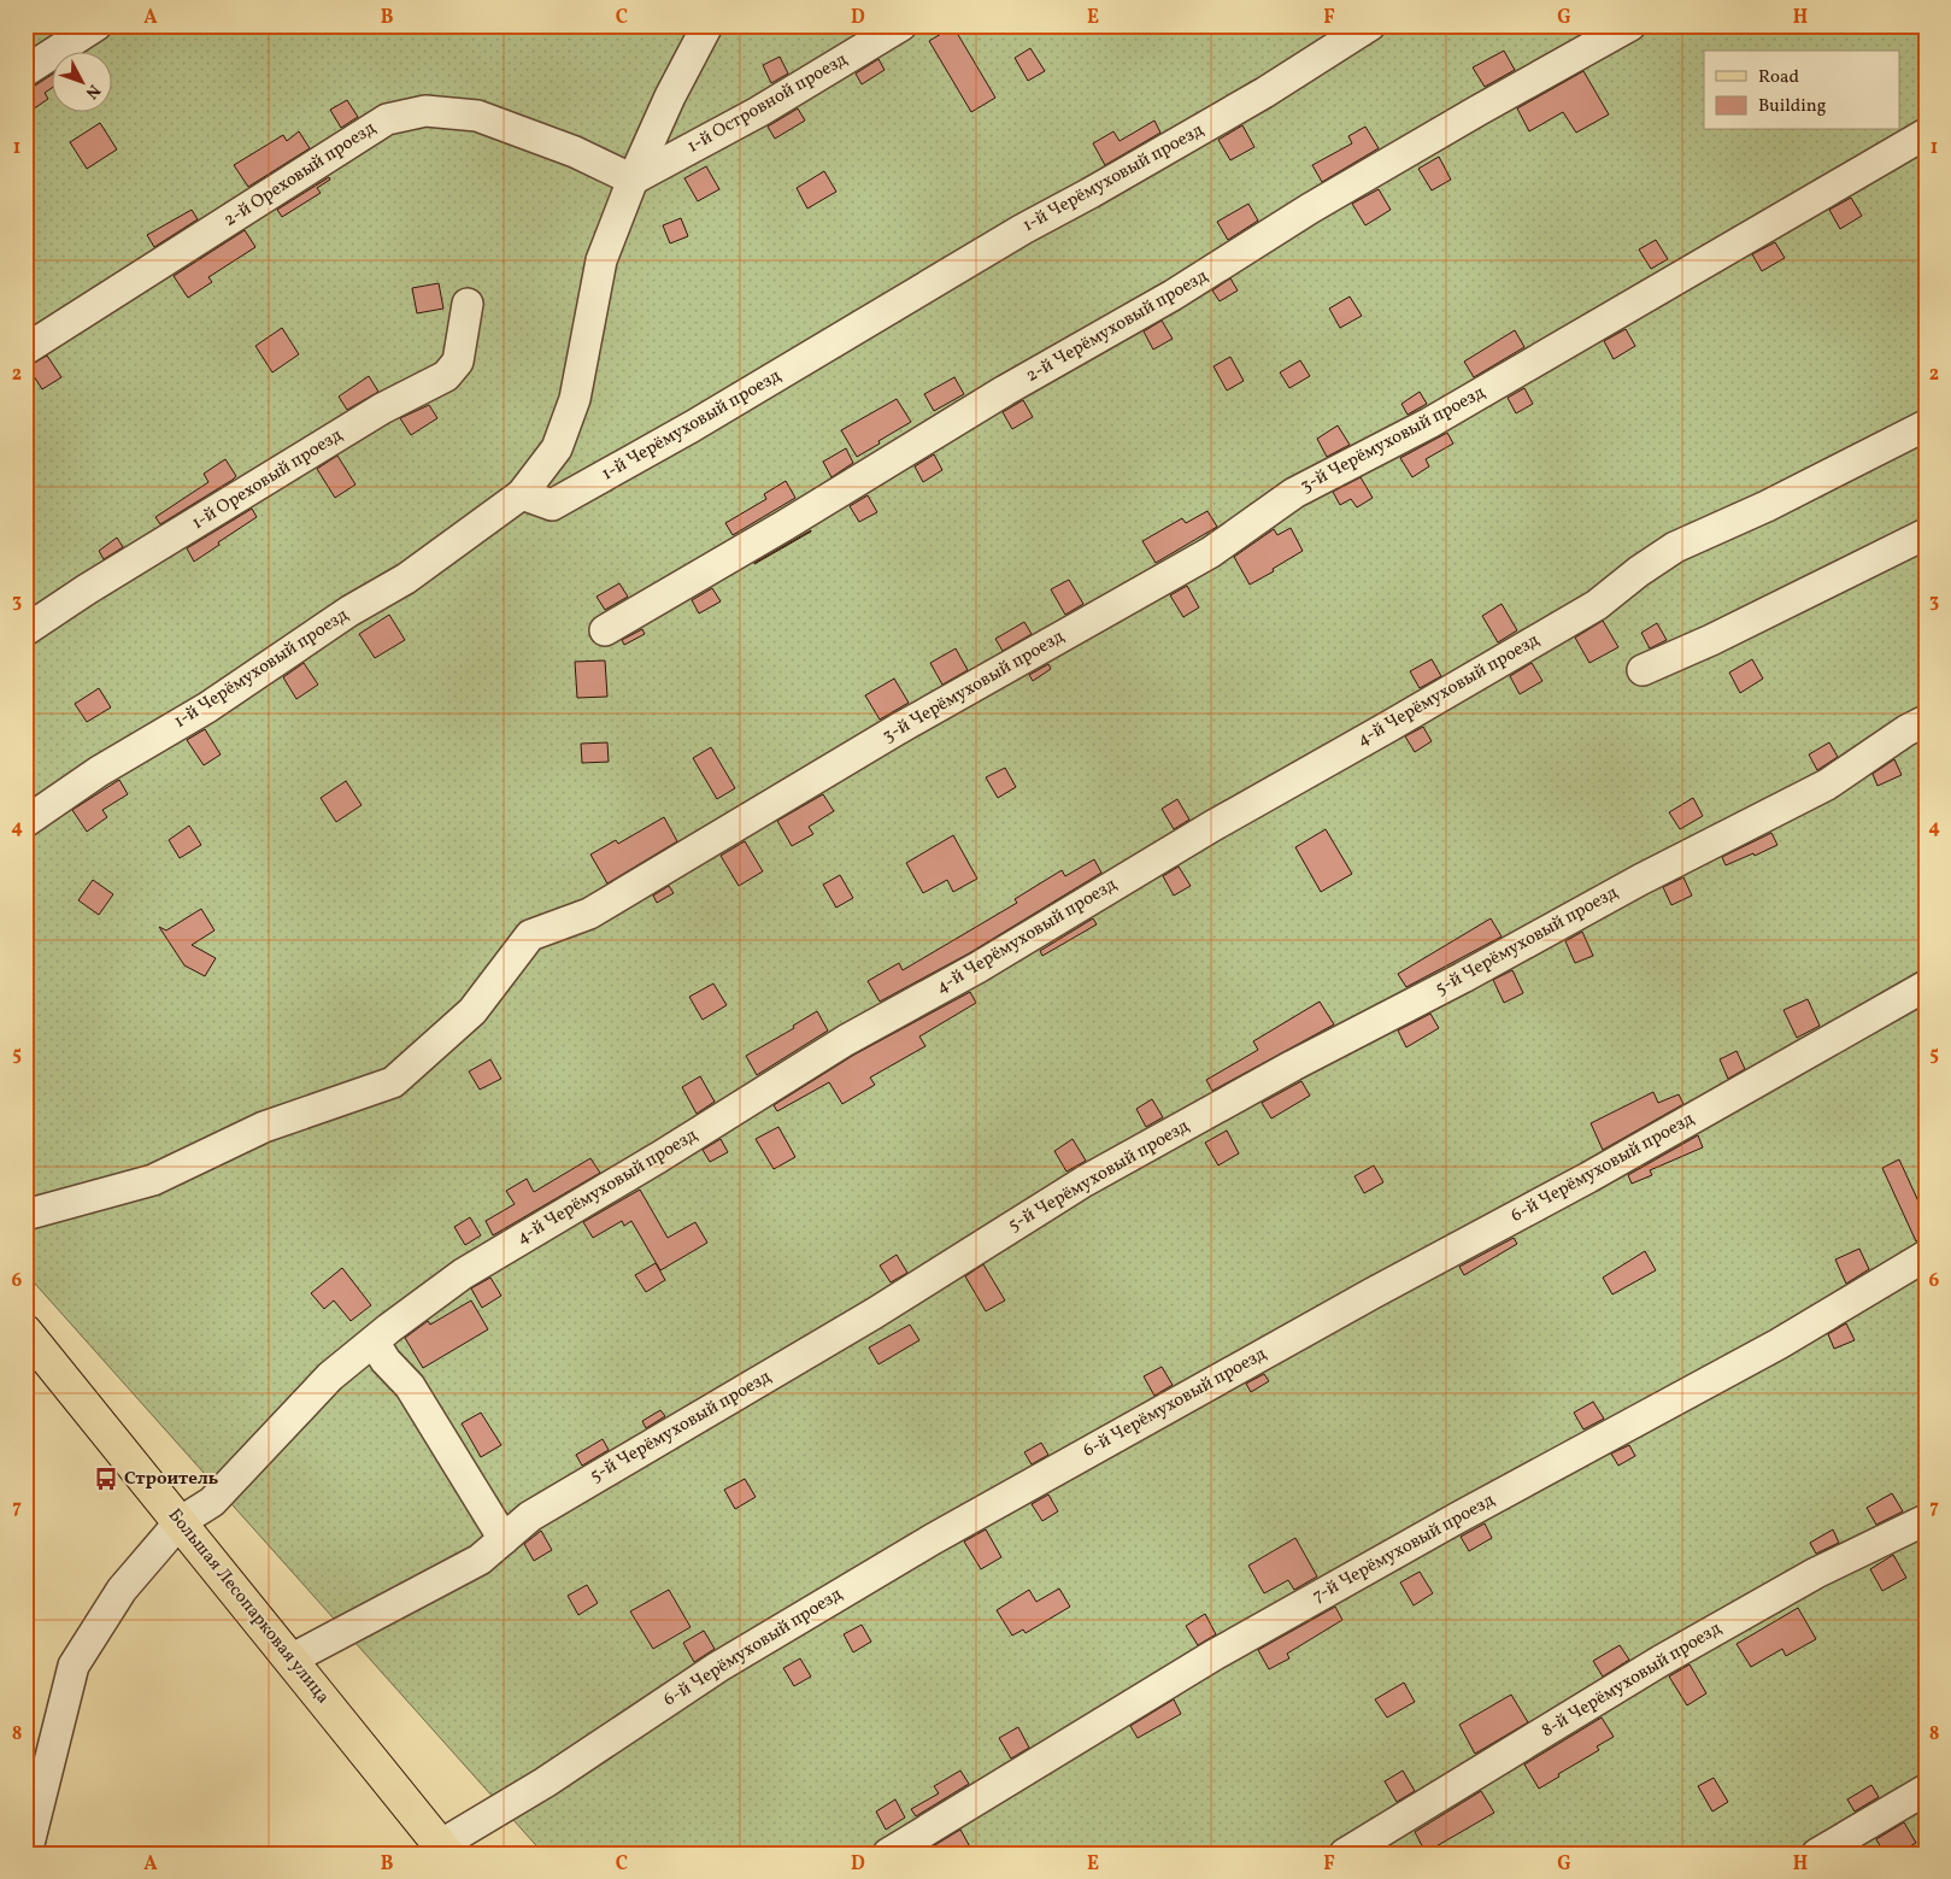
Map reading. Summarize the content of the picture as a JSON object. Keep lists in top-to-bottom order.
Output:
{
  "streets": {
    "main road": ["Большая Лесопарковая улица"],
    "street": [
      "1-й Островной проезд",
      "2-й Ореховый проезд",
      "1-й Черёмуховый проезд",
      "2-й Черёмуховый проезд",
      "3-й Черёмуховый проезд",
      "1-й Ореховый проезд",
      "4-й Черёмуховый проезд",
      "5-й Черёмуховый проезд",
      "6-й Черёмуховый проезд",
      "7-й Черёмуховый проезд",
      "8-й Черёмуховый проезд"
    ]
  },
  "crossings": [
    ["1-й Островной проезд", "2-й Ореховый проезд"],
    ["4-й Черёмуховый проезд", "Большая Лесопарковая улица"],
    ["5-й Черёмуховый проезд", "Большая Лесопарковая улица"],
    ["6-й Черёмуховый проезд", "Большая Лесопарковая улица"]
  ],
  "places": {
    "bus stop": ["Строитель"]
  },
  "legend": ["Road", "Building"],
  "north": "bottom right",
  "grid": {
    "columns": [
      "A",
      "B",
      "C",
      "D",
      "E",
      "F",
      "G",
      "H"
    ],
    "rows": [
      "1",
      "2",
      "3",
      "4",
      "5",
      "6",
      "7",
      "8"
    ]
  }
}
